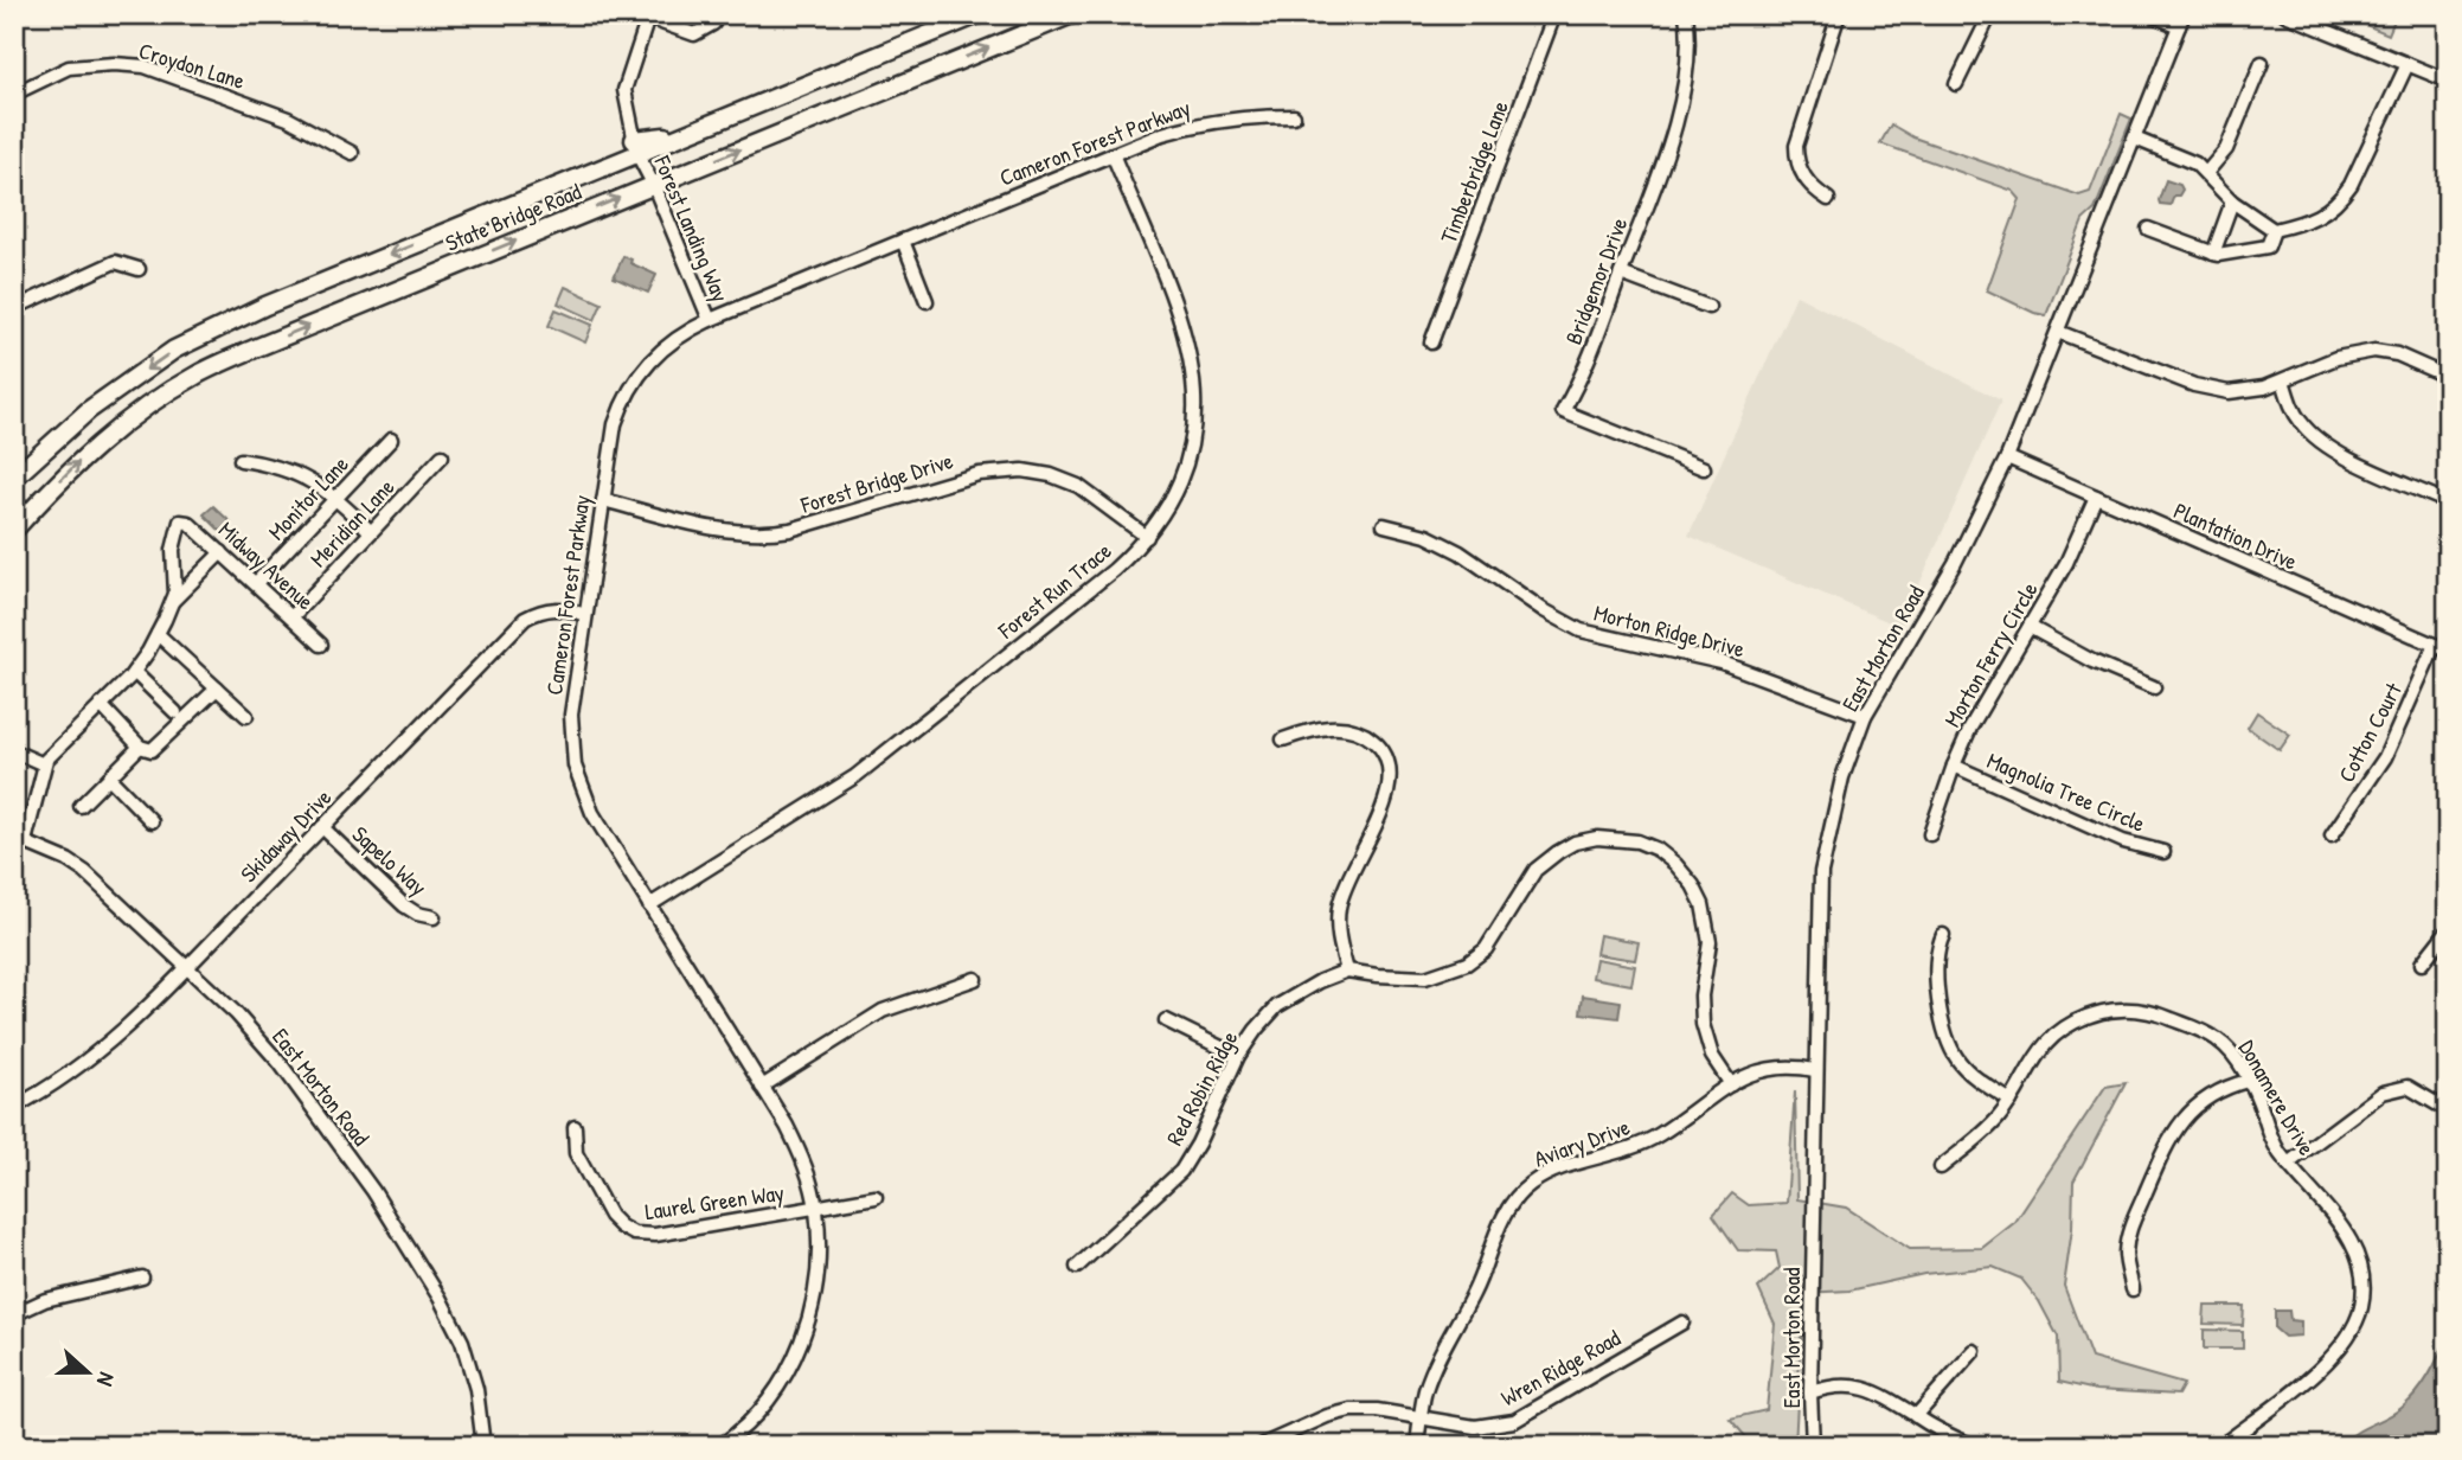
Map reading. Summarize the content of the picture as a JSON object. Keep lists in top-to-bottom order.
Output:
{
  "streets": {
    "highway": ["State Bridge Road"],
    "street": [
      "Croydon Lane",
      "Cameron Forest Parkway",
      "Timberbridge Lane",
      "Forest Landing Way",
      "Bridgemor Drive",
      "Forest Bridge Drive",
      "Monitor Lane",
      "Meridian Lane",
      "Plantation Drive",
      "Midway Avenue",
      "Forest Run Trace",
      "Morton Ridge Drive",
      "East Morton Road",
      "Morton Ferry Circle",
      "Cotton Court",
      "Magnolia Tree Circle",
      "Skidaway Drive",
      "Sapelo Way",
      "Red Robin Ridge",
      "Donamere Drive",
      "Aviary Drive",
      "Laurel Green Way",
      "Wren Ridge Road"
    ]
  },
  "crossings": [
    ["Cameron Forest Parkway", "Forest Landing Way"],
    ["Cameron Forest Parkway", "Forest Bridge Drive"],
    ["Cameron Forest Parkway", "Forest Run Trace"],
    ["Cameron Forest Parkway", "Skidaway Drive"],
    ["Cameron Forest Parkway", "Laurel Green Way"],
    ["State Bridge Road", "Forest Landing Way"],
    ["Forest Bridge Drive", "Forest Run Trace"],
    ["Monitor Lane", "Midway Avenue"],
    ["Meridian Lane", "Midway Avenue"],
    ["Plantation Drive", "East Morton Road"],
    ["Plantation Drive", "Morton Ferry Circle"],
    ["Plantation Drive", "Cotton Court"],
    ["Morton Ridge Drive", "East Morton Road"],
    ["East Morton Road", "Skidaway Drive"],
    ["East Morton Road", "Aviary Drive"],
    ["Morton Ferry Circle", "Magnolia Tree Circle"],
    ["Skidaway Drive", "Sapelo Way"],
    ["Aviary Drive", "Wren Ridge Road"]
  ],
  "north": "right"
}
